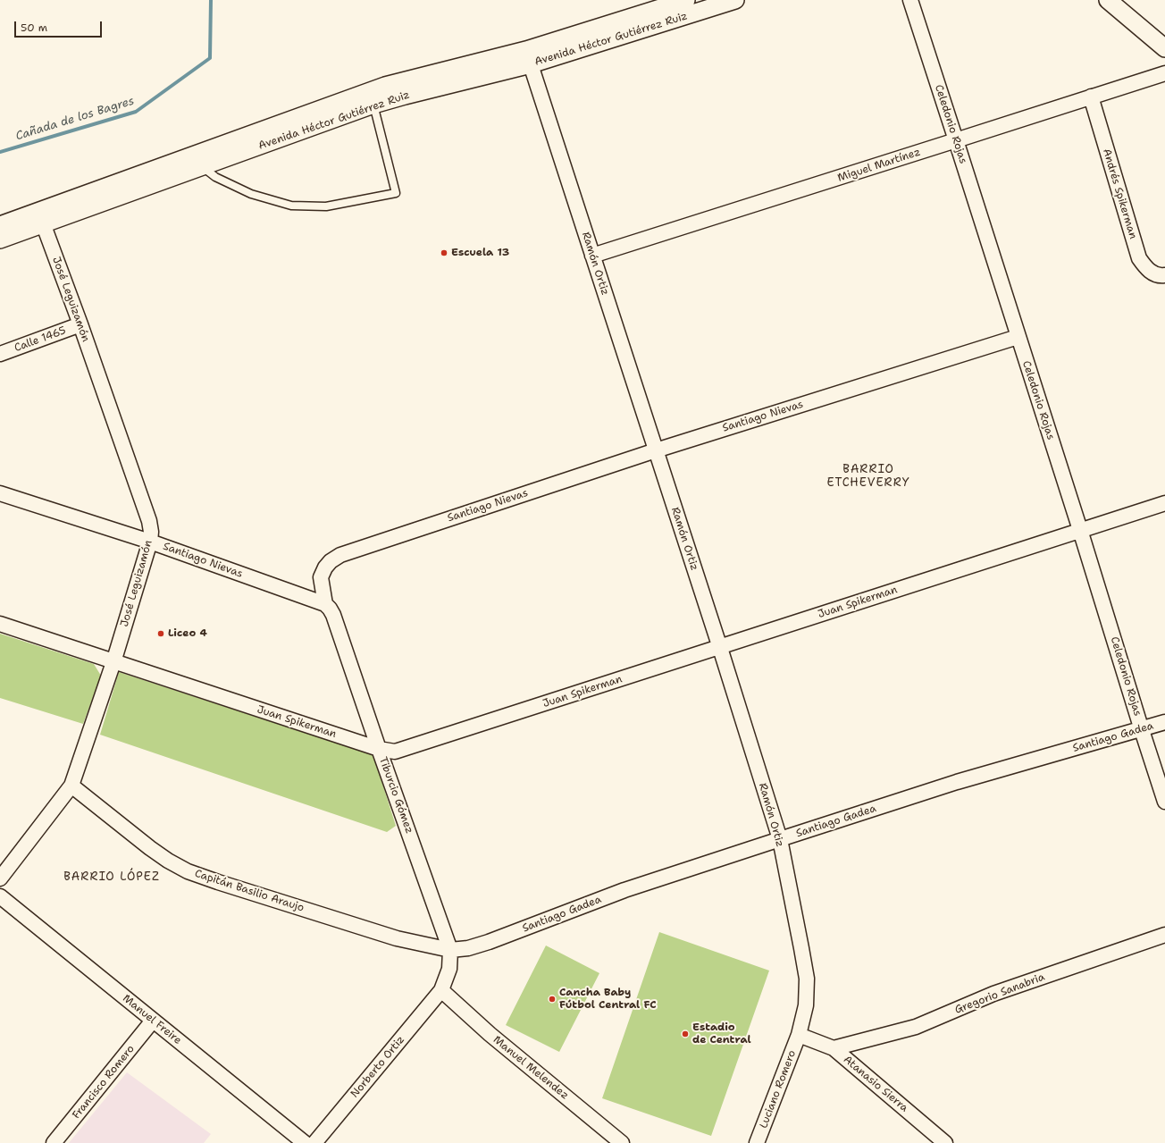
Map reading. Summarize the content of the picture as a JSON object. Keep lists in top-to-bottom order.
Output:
{
  "streets": {
    "street": [
      "Avenida Héctor Gutiérrez Ruiz",
      "Celedonio Rojas",
      "Miguel Martínez",
      "Andrés Spikerman",
      "Ramón Ortiz",
      "José Leguizamón",
      "Calle 1465",
      "Santiago Nievas",
      "Juan Spikerman",
      "Santiago Gadea",
      "Tiburcio Gómez",
      "Capitán Basilio Araujo",
      "Gregorio Sanabria",
      "Manuel Freire",
      "Norberto Ortiz",
      "Manuel Melendez",
      "Francisco Romero",
      "Atanasio Sierra",
      "Luciano Romero"
    ]
  },
  "crossings": [
    ["Avenida Héctor Gutiérrez Ruiz", "Ramón Ortiz"],
    ["Avenida Héctor Gutiérrez Ruiz", "José Leguizamón"],
    ["Celedonio Rojas", "Miguel Martínez"],
    ["Celedonio Rojas", "Santiago Nievas"],
    ["Celedonio Rojas", "Juan Spikerman"],
    ["Celedonio Rojas", "Santiago Gadea"],
    ["Miguel Martínez", "Andrés Spikerman"],
    ["Miguel Martínez", "Ramón Ortiz"],
    ["Ramón Ortiz", "Santiago Nievas"],
    ["Ramón Ortiz", "Juan Spikerman"],
    ["Ramón Ortiz", "Santiago Gadea"],
    ["Ramón Ortiz", "Atanasio Sierra"],
    ["Ramón Ortiz", "Luciano Romero"],
    ["José Leguizamón", "Calle 1465"],
    ["José Leguizamón", "Santiago Nievas"],
    ["José Leguizamón", "Juan Spikerman"],
    ["José Leguizamón", "Capitán Basilio Araujo"],
    ["Santiago Nievas", "Tiburcio Gómez"],
    ["Juan Spikerman", "Tiburcio Gómez"],
    ["Santiago Gadea", "Tiburcio Gómez"],
    ["Santiago Gadea", "Capitán Basilio Araujo"],
    ["Tiburcio Gómez", "Capitán Basilio Araujo"],
    ["Tiburcio Gómez", "Norberto Ortiz"],
    ["Tiburcio Gómez", "Manuel Melendez"],
    ["Gregorio Sanabria", "Atanasio Sierra"],
    ["Manuel Freire", "Francisco Romero"],
    ["Norberto Ortiz", "Manuel Melendez"],
    ["Atanasio Sierra", "Luciano Romero"]
  ],
  "districts": ["BARRIO ETCHEVERRY", "BARRIO LÓPEZ"],
  "water": ["Cañada de los Bagres"],
  "places": [
    "Escuela 13",
    "Liceo 4",
    "Cancha Baby Fútbol Central FC",
    "Estadio de Central"
  ],
  "scale_bar": "50 m"
}
